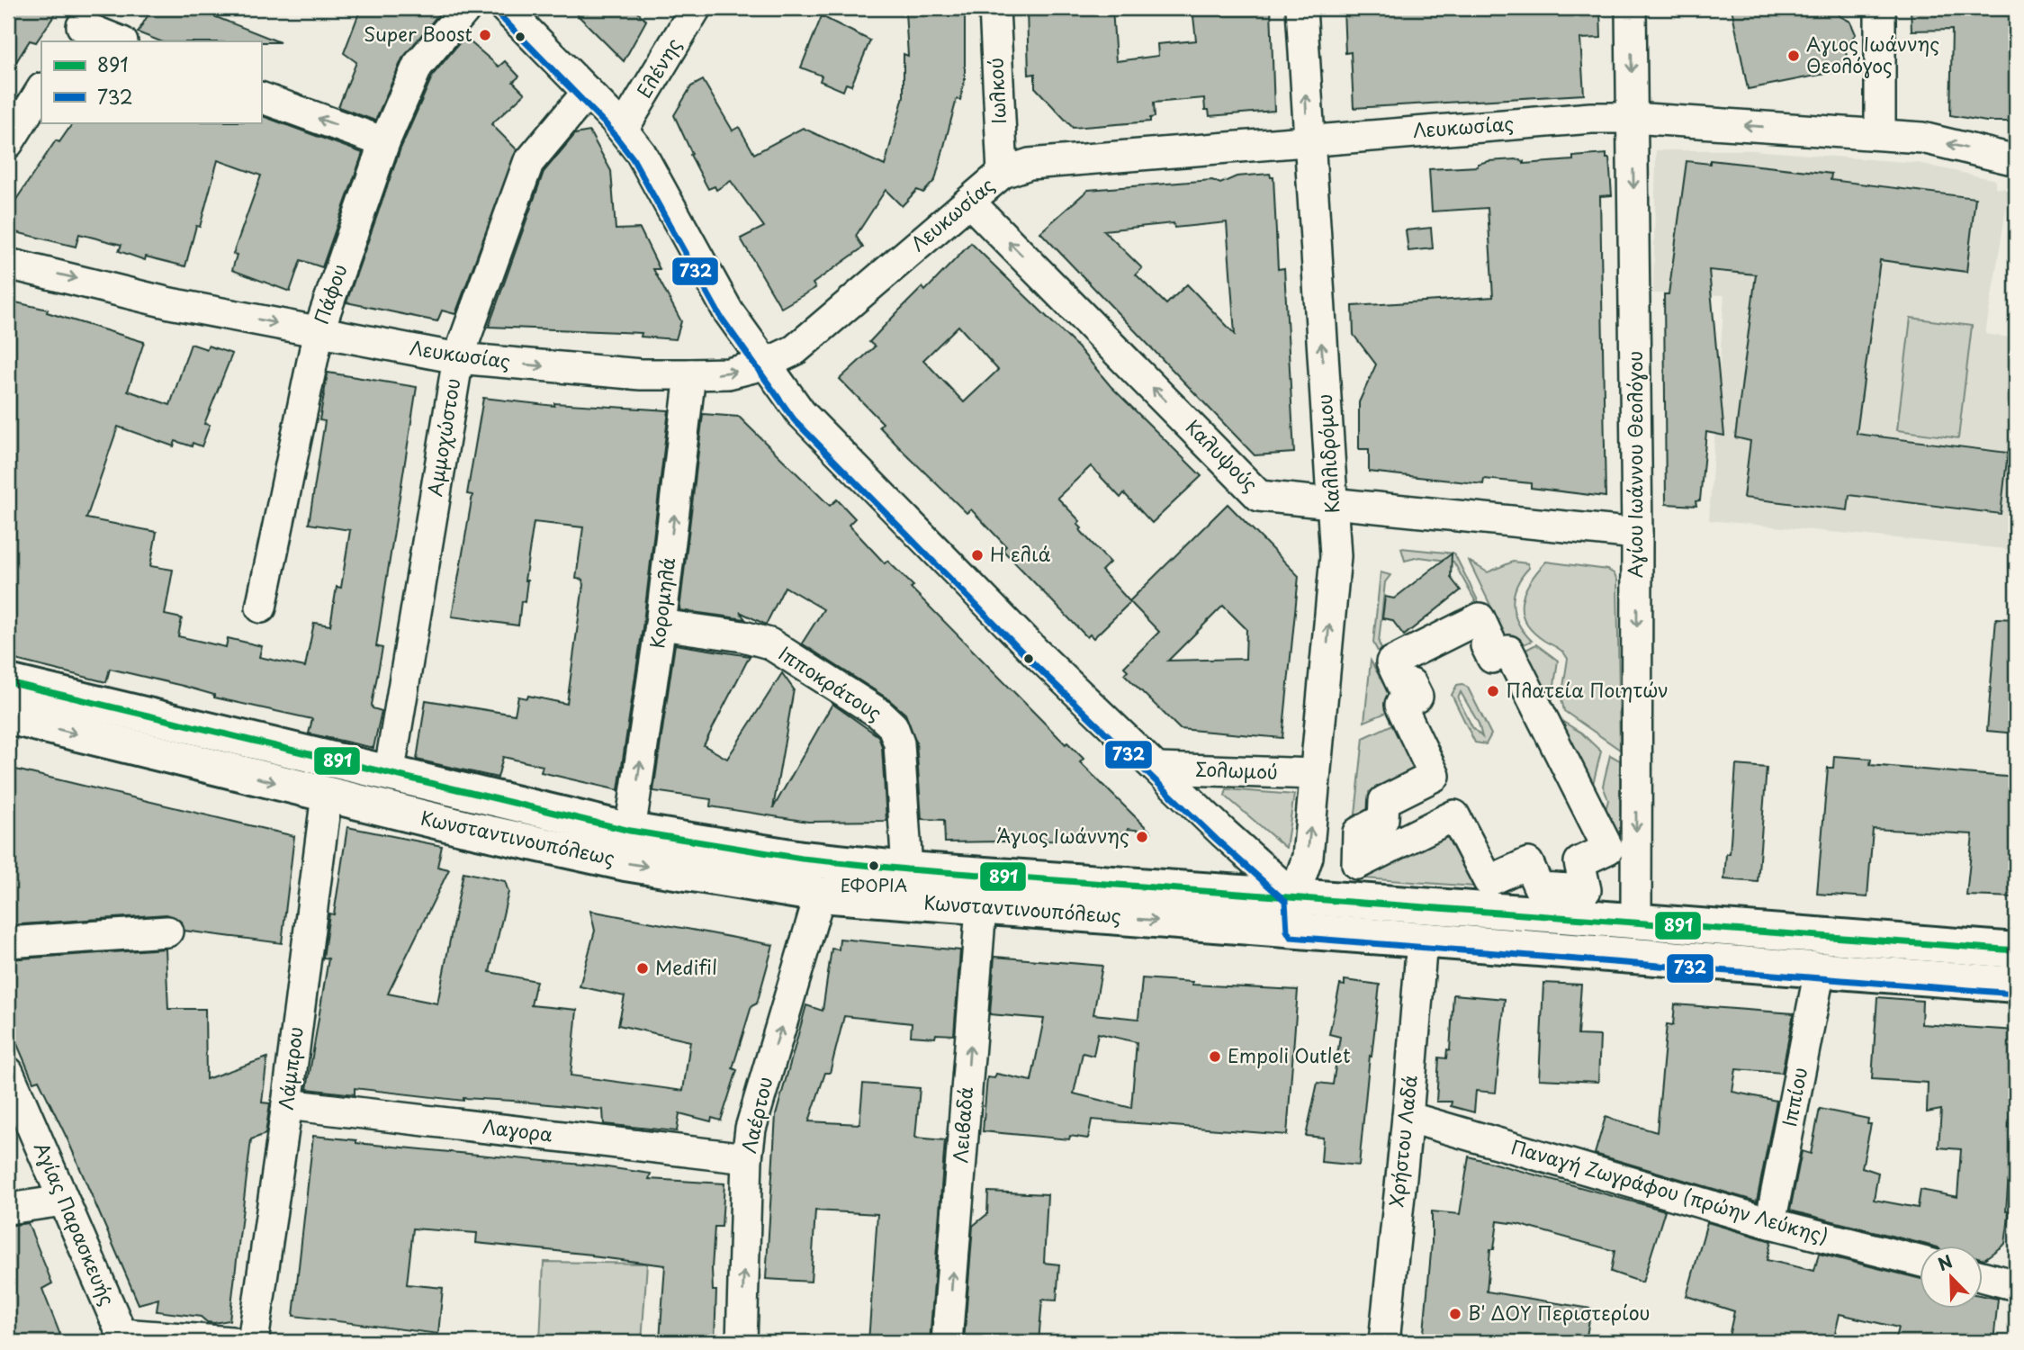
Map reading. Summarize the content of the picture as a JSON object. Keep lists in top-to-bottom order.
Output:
{
  "streets": {
    "main road": ["Κωνσταντινουπόλεως"],
    "street": [
      "Ελένης",
      "Ιωλκού",
      "Λευκωσίας",
      "Πάφου",
      "Αμμοχώστου",
      "Καλλιδρόμου",
      "Καλυψούς",
      "Αγίου Ιωάννου Θεολόγου",
      "Κορομηλά",
      "Ιπποκράτους",
      "Σολωμού",
      "Λάμπρου",
      "Ιππίου",
      "Λαέρτου",
      "Λειβαδά",
      "Λαγορα",
      "Χρήστου Λαδά",
      "Παναγή Ζωγράφου (πρώην Λεύκης)",
      "Αγίας Παρασκευής"
    ]
  },
  "crossings": [
    ["Ελένης", "Σολωμού"],
    ["Ιωλκού", "Λευκωσίας"],
    ["Λευκωσίας", "Πάφου"],
    ["Λευκωσίας", "Αμμοχώστου"],
    ["Λευκωσίας", "Καλλιδρόμου"],
    ["Λευκωσίας", "Καλυψούς"],
    ["Λευκωσίας", "Αγίου Ιωάννου Θεολόγου"],
    ["Λευκωσίας", "Κορομηλά"],
    ["Λευκωσίας", "Σολωμού"],
    ["Αμμοχώστου", "Σολωμού"],
    ["Αμμοχώστου", "Κωνσταντινουπόλεως"],
    ["Καλλιδρόμου", "Καλυψούς"],
    ["Καλλιδρόμου", "Σολωμού"],
    ["Καλλιδρόμου", "Κωνσταντινουπόλεως"],
    ["Καλυψούς", "Αγίου Ιωάννου Θεολόγου"],
    ["Αγίου Ιωάννου Θεολόγου", "Κωνσταντινουπόλεως"],
    ["Κορομηλά", "Ιπποκράτους"],
    ["Κορομηλά", "Κωνσταντινουπόλεως"],
    ["Ιπποκράτους", "Κωνσταντινουπόλεως"],
    ["Σολωμού", "Κωνσταντινουπόλεως"],
    ["Κωνσταντινουπόλεως", "Λάμπρου"],
    ["Κωνσταντινουπόλεως", "Ιππίου"],
    ["Κωνσταντινουπόλεως", "Λαέρτου"],
    ["Κωνσταντινουπόλεως", "Λειβαδά"],
    ["Κωνσταντινουπόλεως", "Χρήστου Λαδά"],
    ["Λάμπρου", "Λαγορα"],
    ["Ιππίου", "Παναγή Ζωγράφου (πρώην Λεύκης)"],
    ["Λαέρτου", "Λαγορα"],
    ["Χρήστου Λαδά", "Παναγή Ζωγράφου (πρώην Λεύκης)"]
  ],
  "one_way": [
    "Καλλιδρόμου",
    "Καλυψούς",
    "Αγίου Ιωάννου Θεολόγου",
    "Κορομηλά",
    "Λαέρτου",
    "Λειβαδά"
  ],
  "places": [
    "Super Boost",
    "Αγιος Ιωάννης Θεολόγος",
    "Η ελιά",
    "Πλατεία Ποιητών",
    "Άγιος Ιωάννης",
    "ΕΦΟΡΙΑ",
    "Medifil",
    "Empoli Outlet",
    "Β' ΔΟΥ Περιστερίου"
  ],
  "lines": ["transit line 732", "transit line 891"],
  "legend": ["891", "732"],
  "north": "top left"
}
